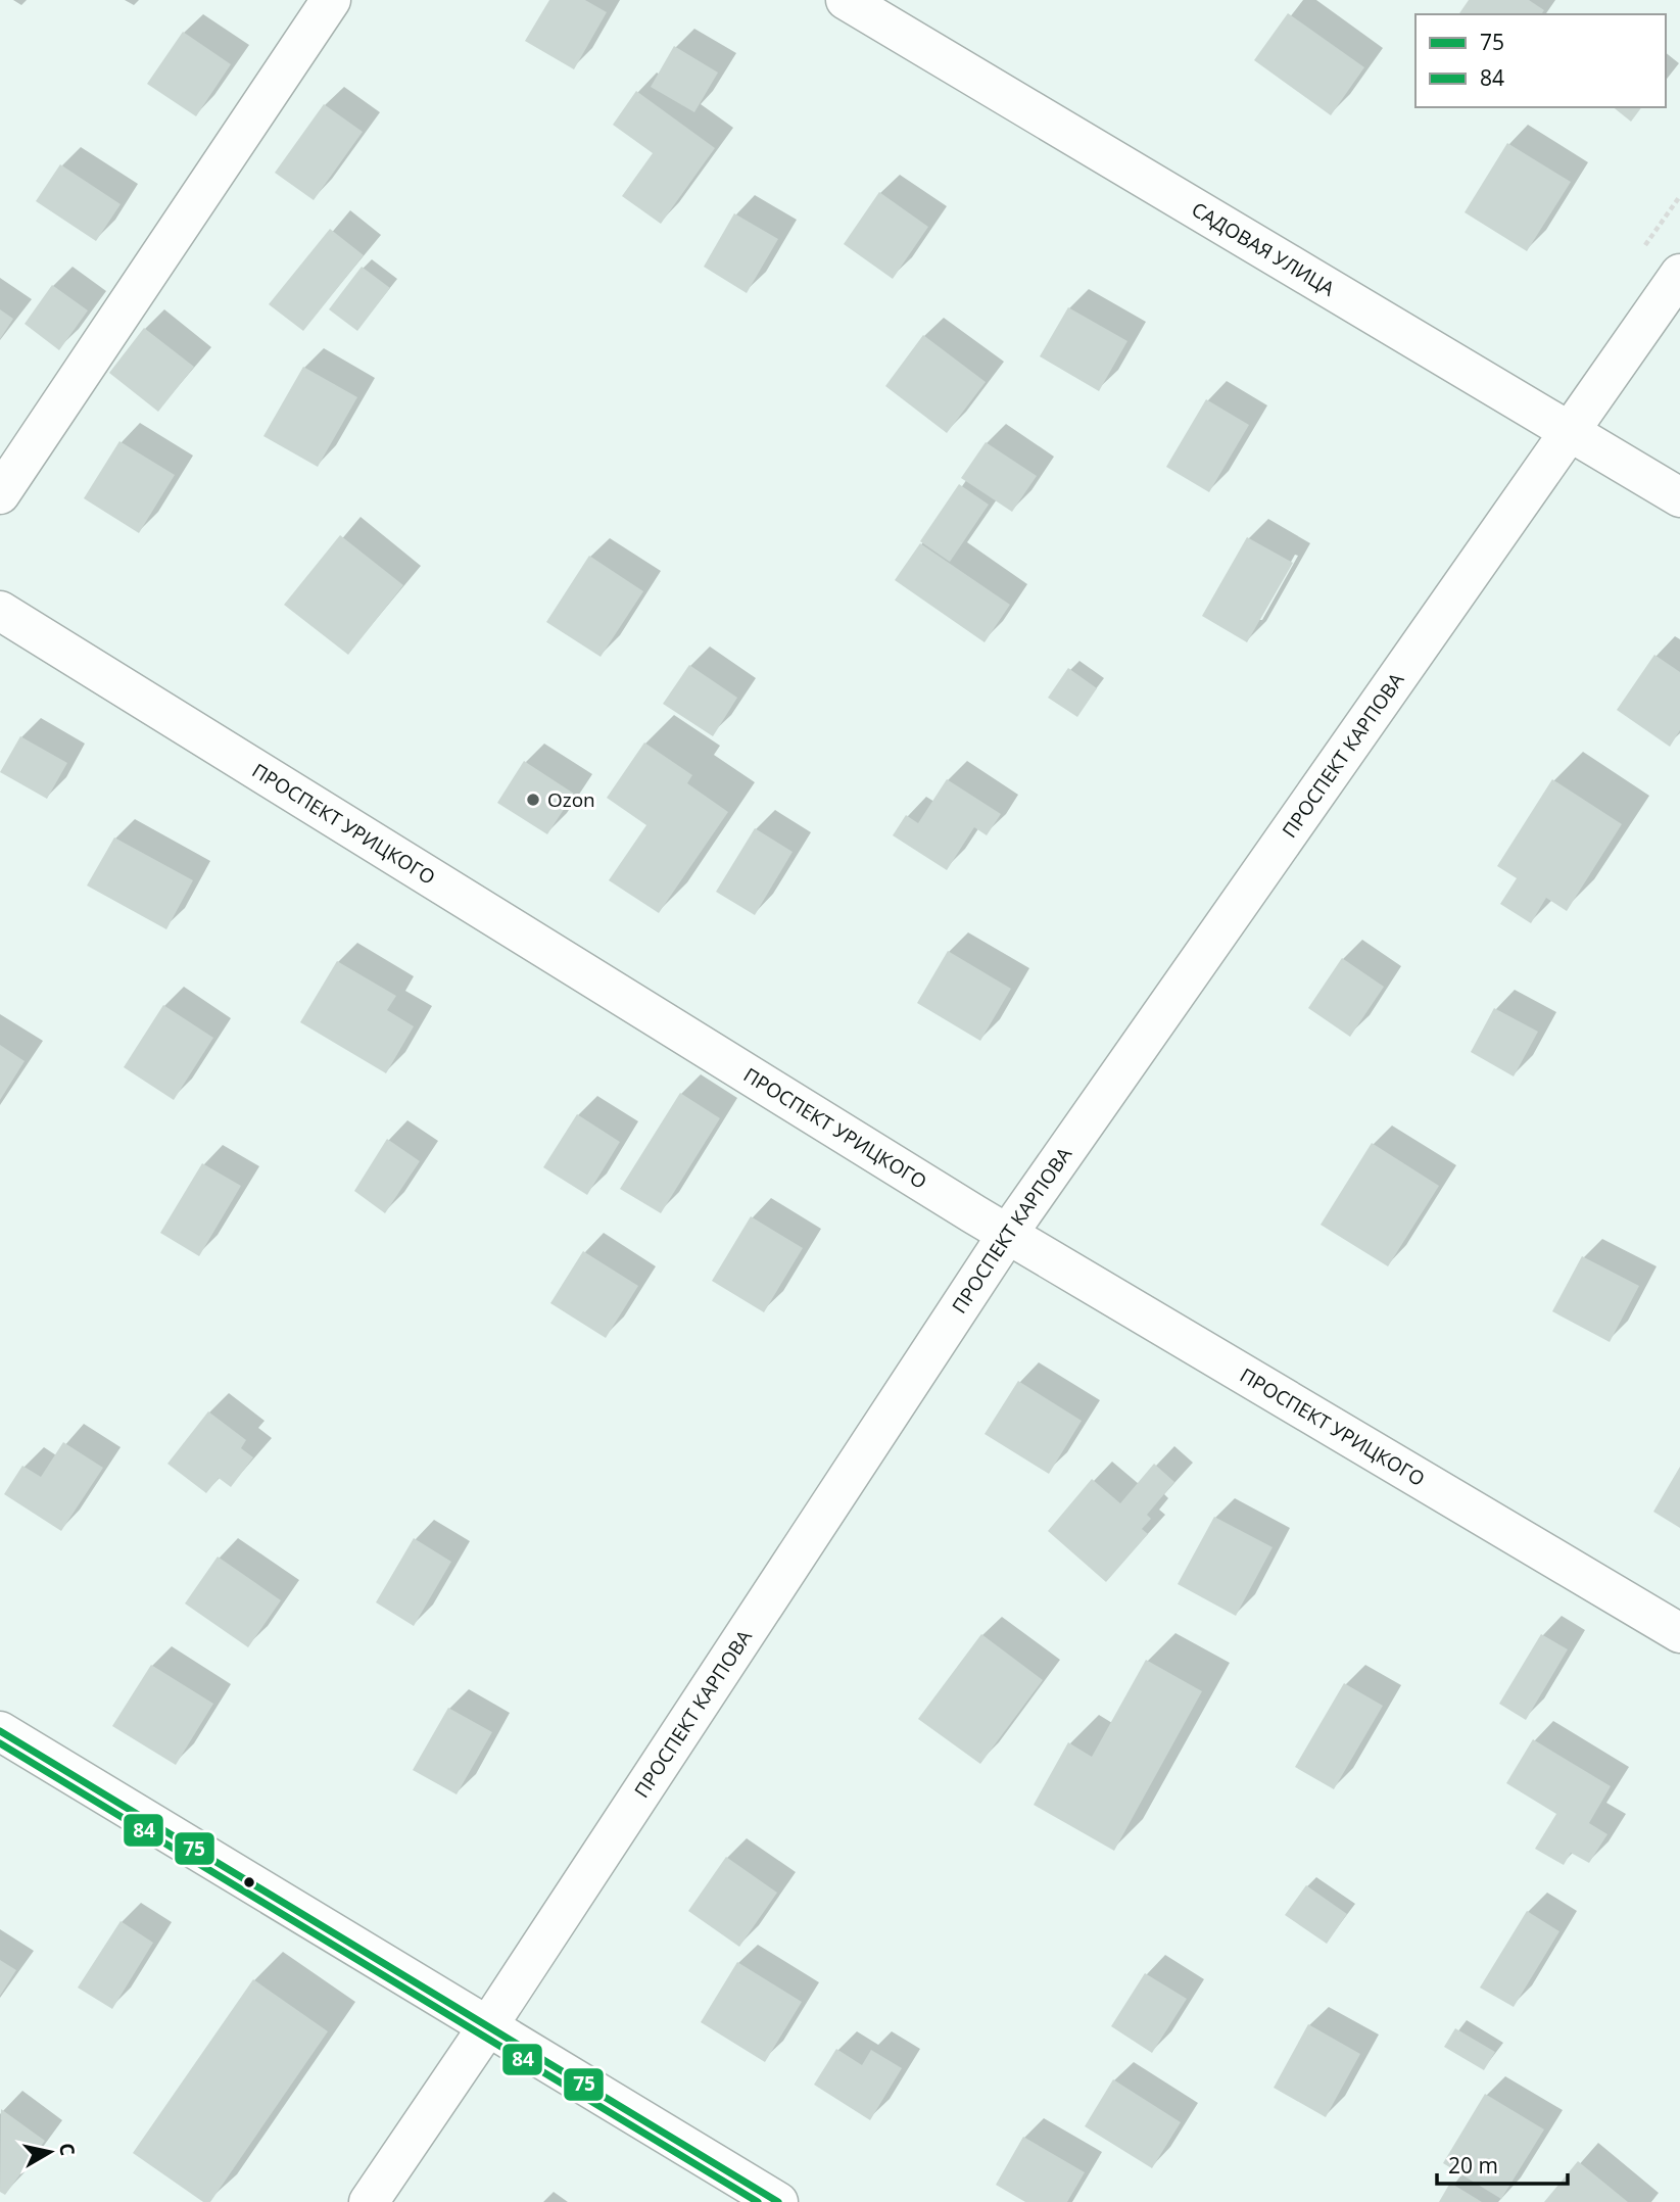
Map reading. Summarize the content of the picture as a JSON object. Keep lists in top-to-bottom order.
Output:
{
  "streets": {
    "street": ["САДОВАЯ УЛИЦА", "ПРОСПЕКТ КАРПОВА", "ПРОСПЕКТ УРИЦКОГО"]
  },
  "crossings": [
    ["САДОВАЯ УЛИЦА", "ПРОСПЕКТ КАРПОВА"],
    ["ПРОСПЕКТ КАРПОВА", "ПРОСПЕКТ УРИЦКОГО"]
  ],
  "places": ["Ozon"],
  "lines": ["transit line 75", "transit line 84"],
  "legend": ["75", "84"],
  "scale_bar": "20 m",
  "north": "right"
}
